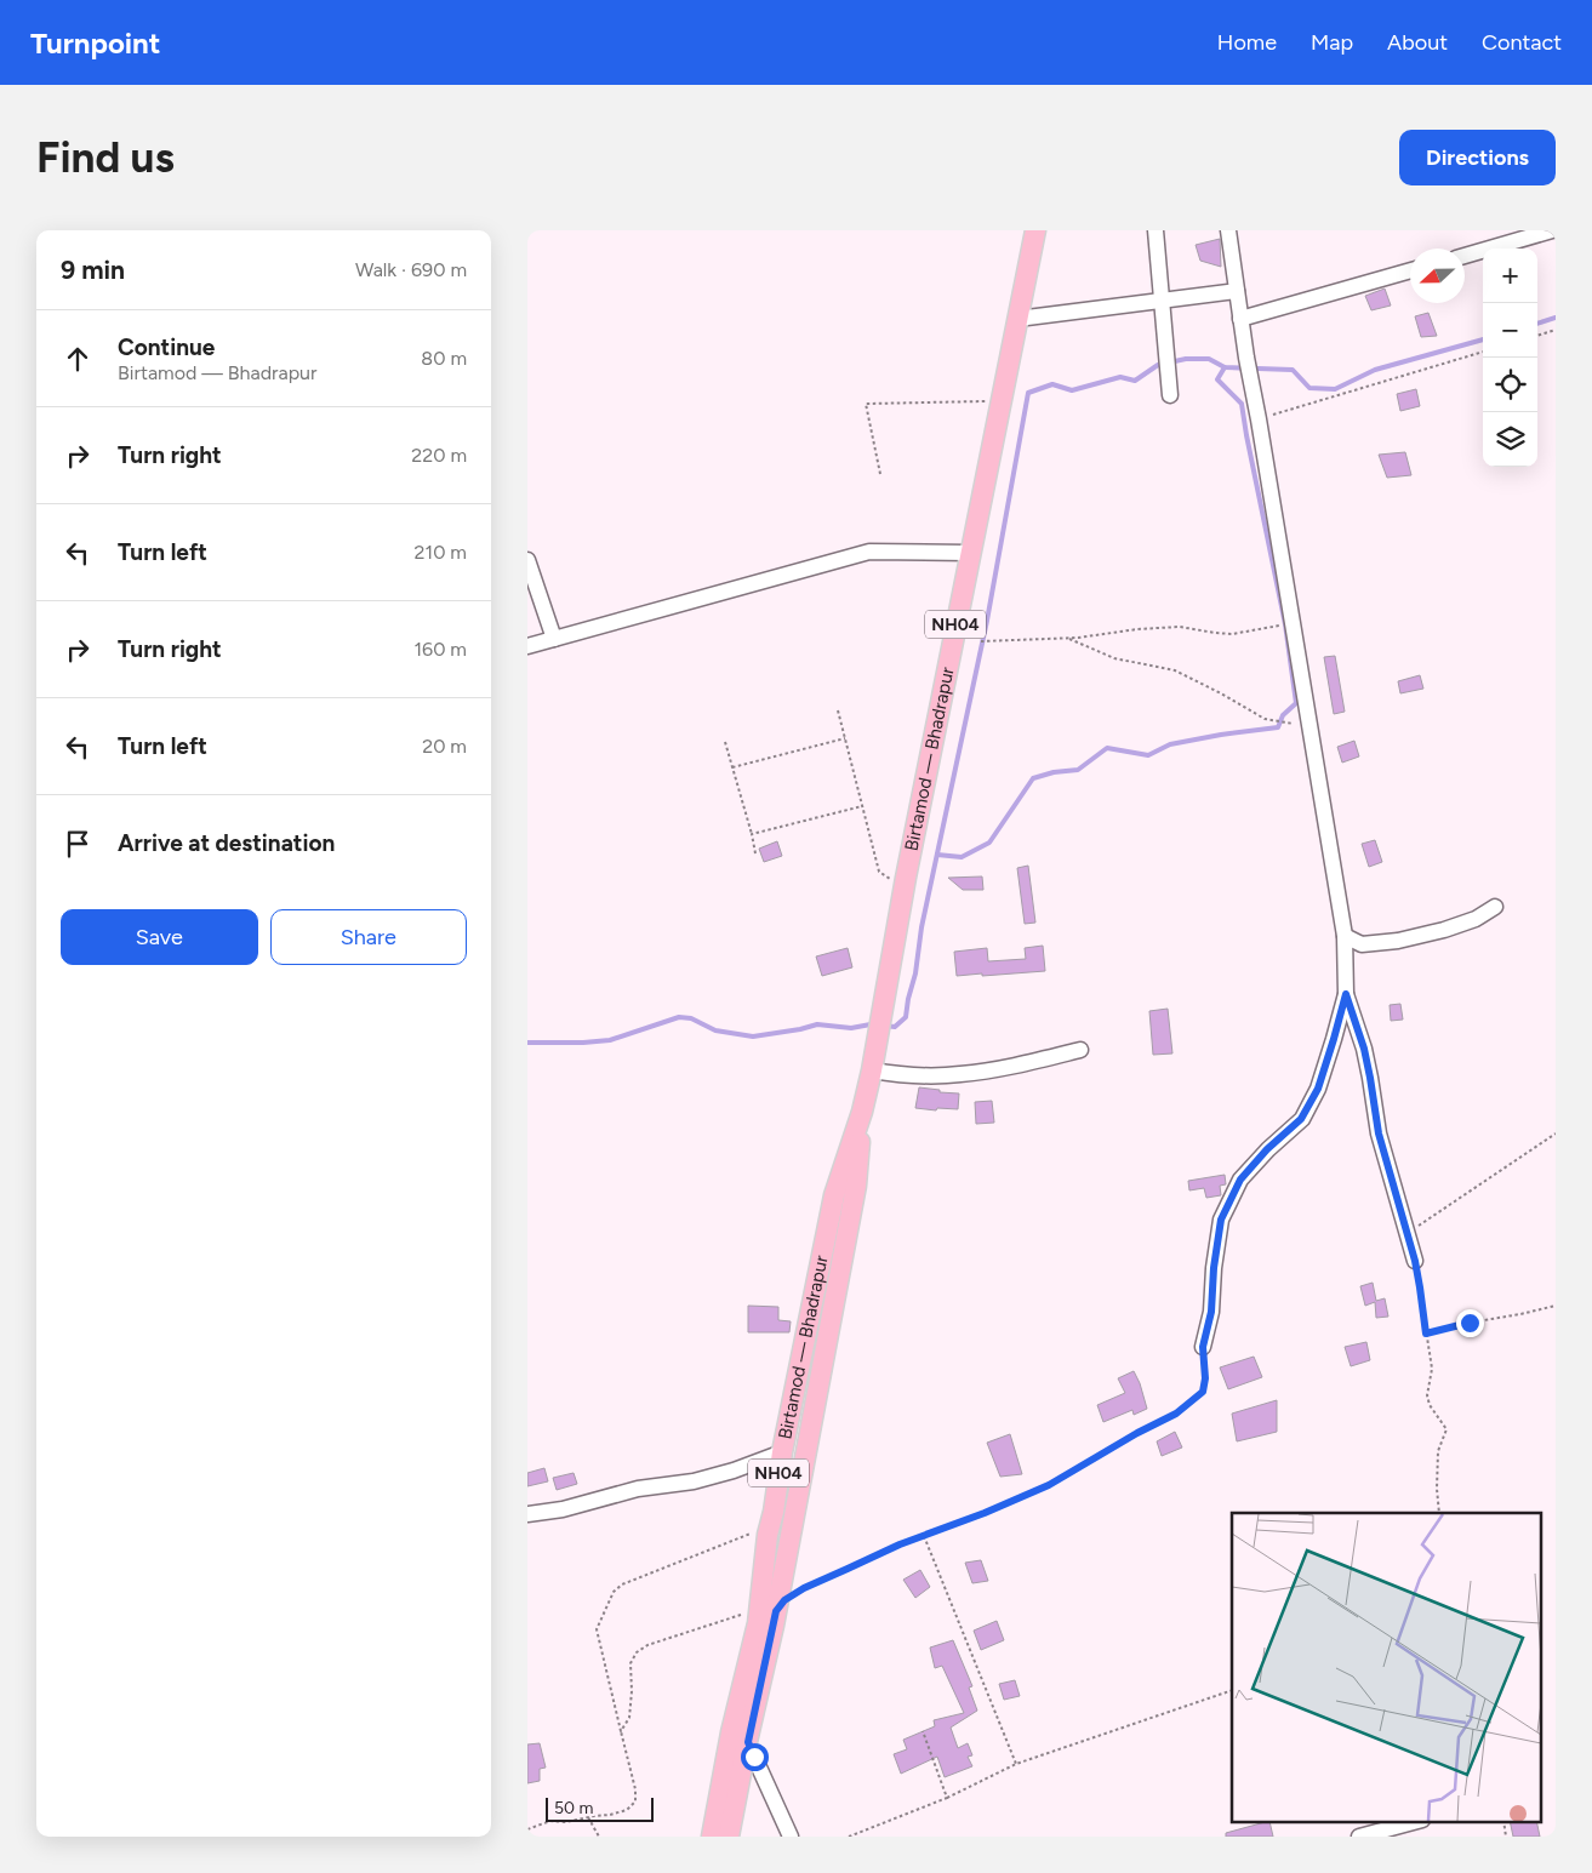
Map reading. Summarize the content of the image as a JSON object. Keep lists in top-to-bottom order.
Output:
{
  "streets": {
    "main road": ["NH04", "Birtamod — Bhadrapur"]
  },
  "scale_bar": "50 m",
  "north": "left",
  "page": {
    "header": "Turnpoint",
    "nav": [
      "Home",
      "Map",
      "About",
      "Contact"
    ],
    "buttons": [
      "Directions",
      ["Save", "Share"]
    ],
    "title": "Find us",
    "heading": ["9 min", "Walk · 690 m"],
    "map_buttons": ["+", "−"],
    "list": [
      ["Continue", "Birtamod — Bhadrapur", "80 m"],
      ["Turn right", "220 m"],
      ["Turn left", "210 m"],
      ["Turn right", "160 m"],
      ["Turn left", "20 m"],
      "Arrive at destination"
    ],
    "scale": "50 m"
  }
}
